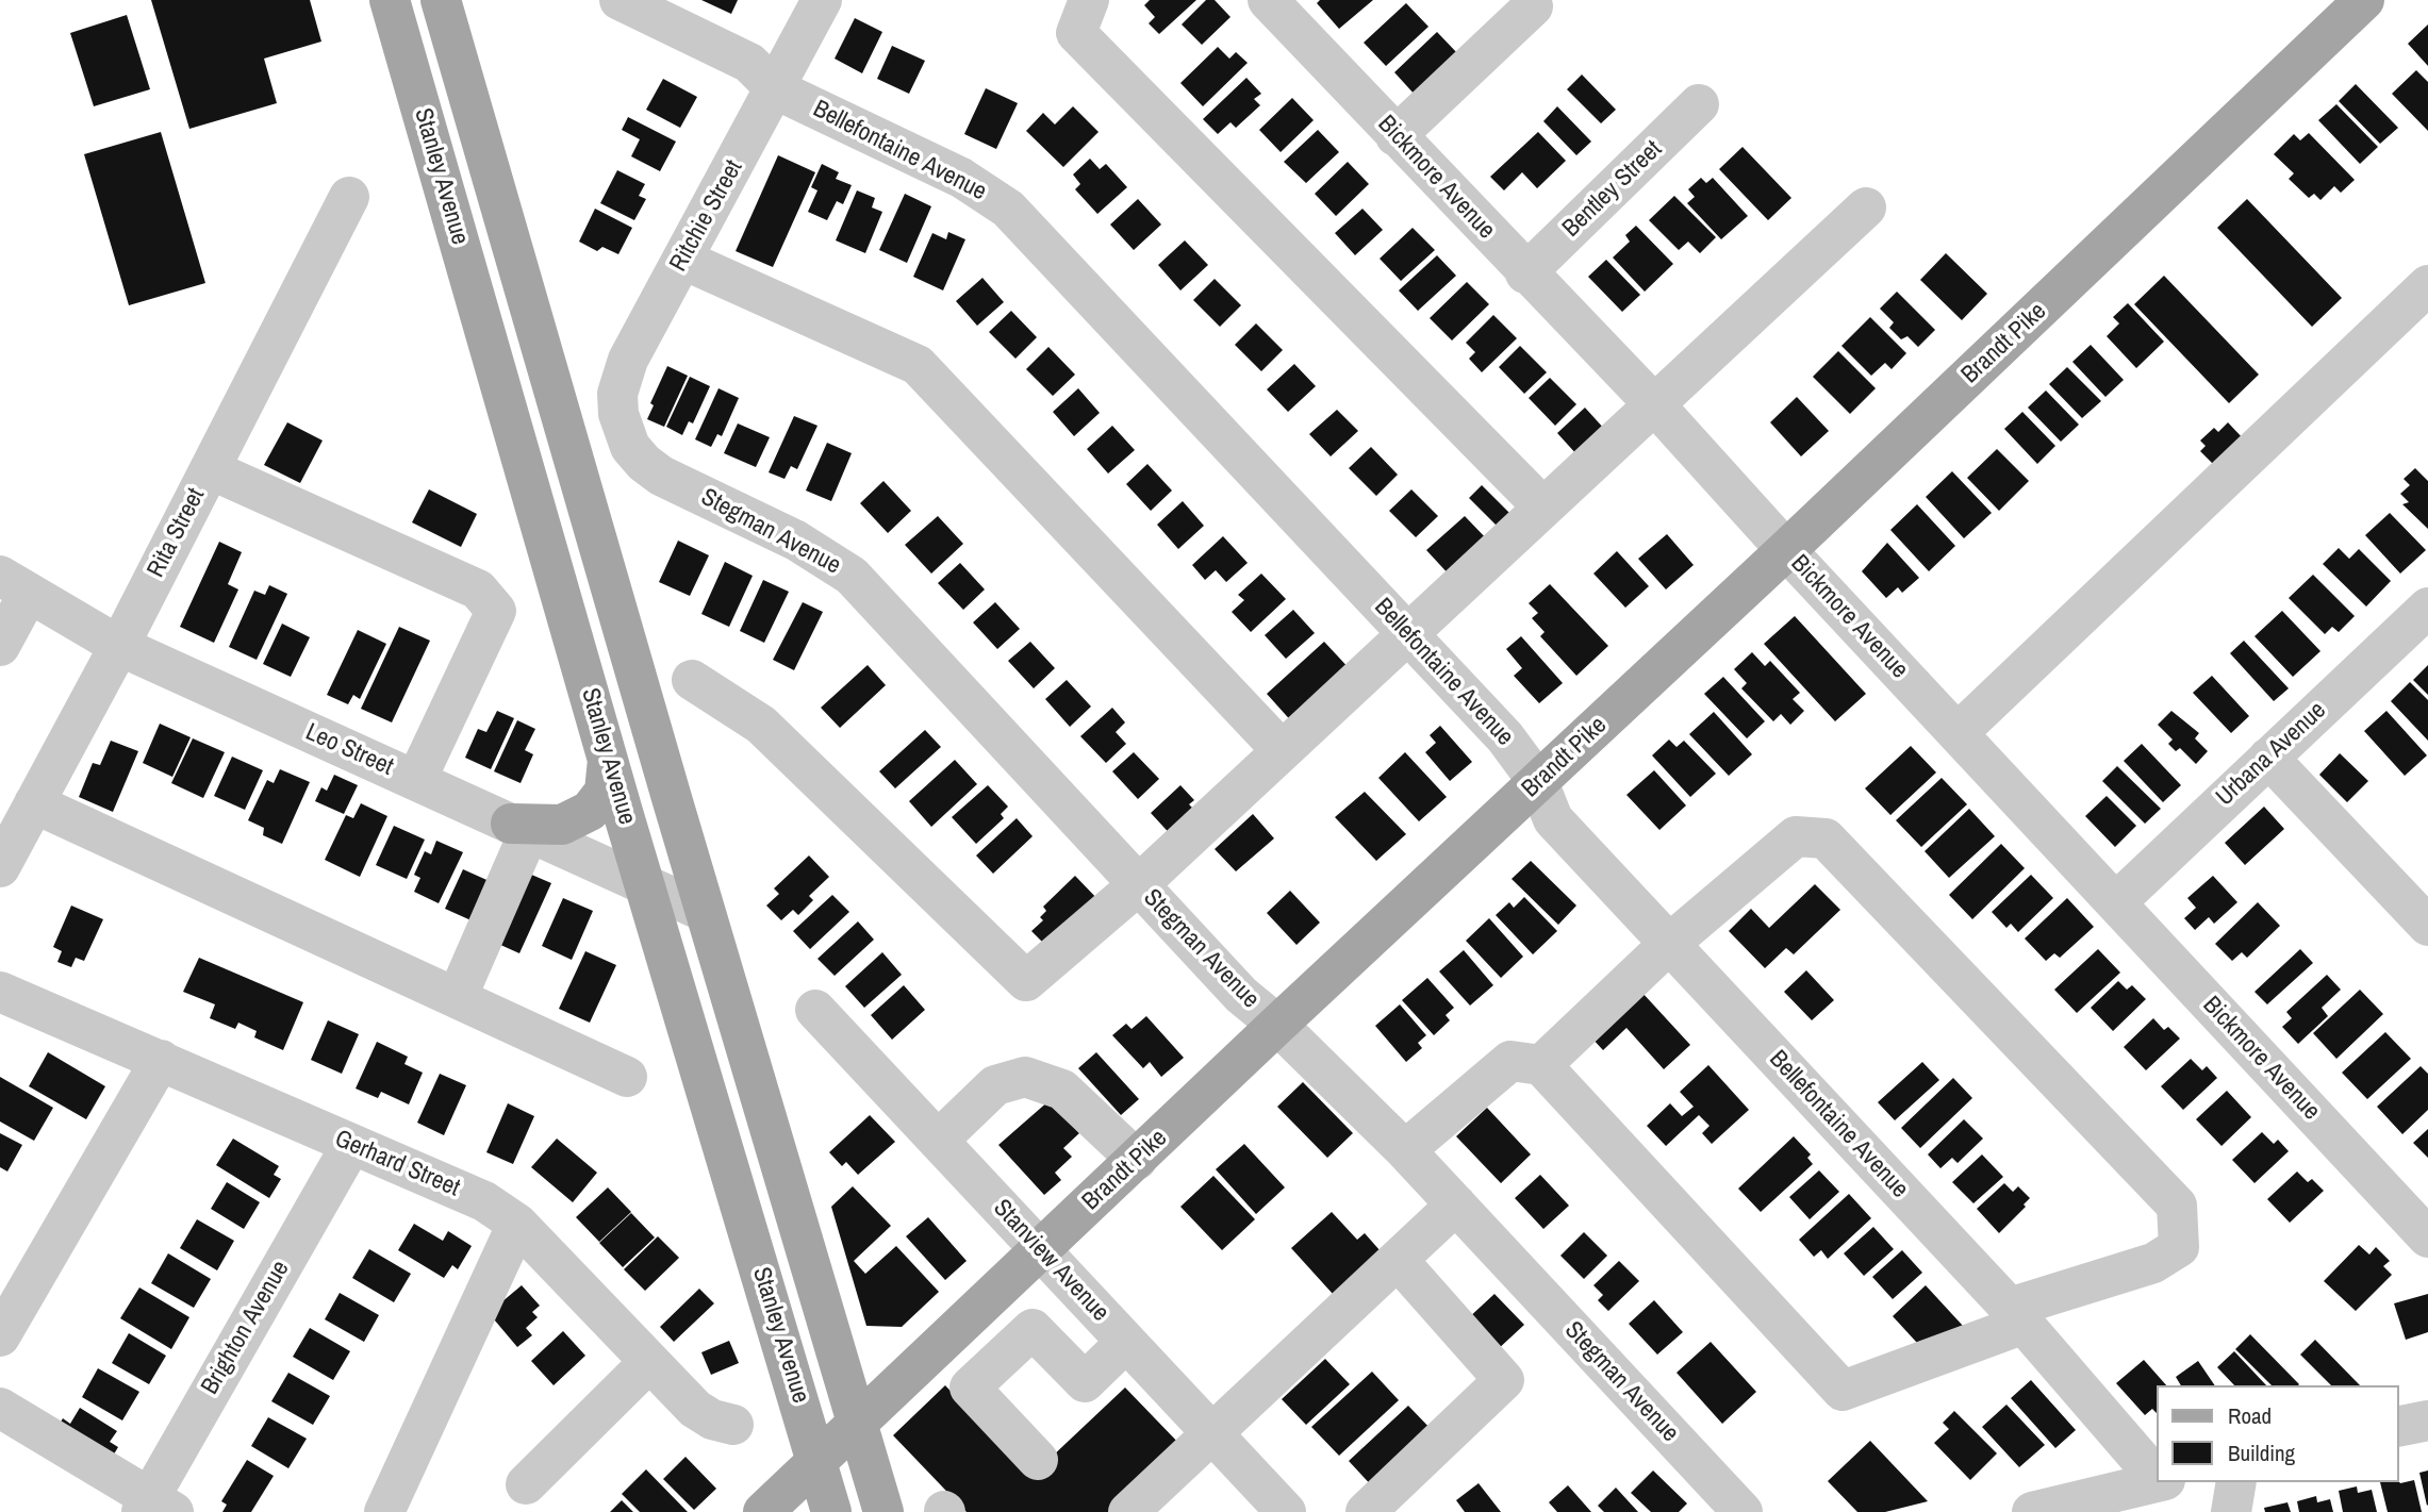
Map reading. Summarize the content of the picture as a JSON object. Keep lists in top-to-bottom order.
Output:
{
  "streets": {
    "main road": ["Stanley Avenue", "Brandt Pike"],
    "street": [
      "Bellefontaine Avenue",
      "Bickmore Avenue",
      "Bentley Street",
      "Ritchie Street",
      "Stegman Avenue",
      "Rita Street",
      "Leo Street",
      "Urbana Avenue",
      "Gerhard Street",
      "Stanview Avenue",
      "Brighton Avenue"
    ]
  },
  "crossings": [
    ["Bellefontaine Avenue", "Ritchie Street"],
    ["Bellefontaine Avenue", "Brandt Pike"],
    ["Stanley Avenue", "Brandt Pike"],
    ["Stanley Avenue", "Leo Street"],
    ["Bickmore Avenue", "Bentley Street"],
    ["Bickmore Avenue", "Brandt Pike"],
    ["Bickmore Avenue", "Urbana Avenue"],
    ["Ritchie Street", "Stegman Avenue"],
    ["Brandt Pike", "Stegman Avenue"],
    ["Brandt Pike", "Stanview Avenue"],
    ["Rita Street", "Leo Street"],
    ["Gerhard Street", "Brighton Avenue"]
  ],
  "legend": ["Road", "Building"]
}
